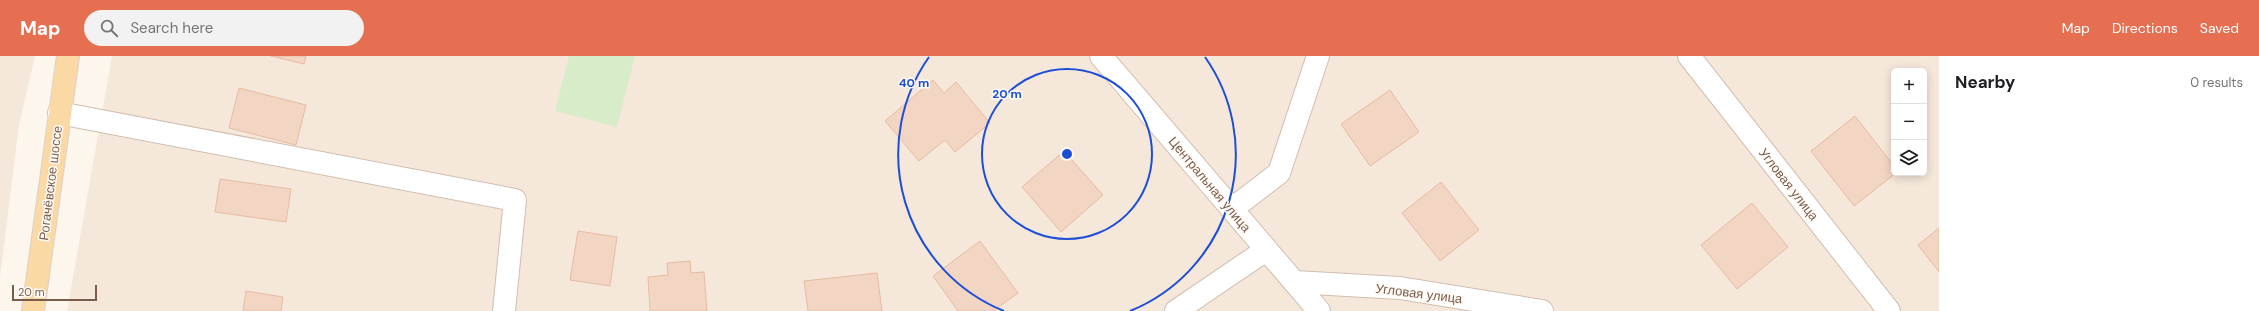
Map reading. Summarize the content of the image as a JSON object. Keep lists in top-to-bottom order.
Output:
{
  "streets": {
    "main road": ["Рогачёвское шоссе"],
    "street": ["Центральная улица", "Угловая улица"]
  },
  "crossings": [
    ["Центральная улица", "Угловая улица"]
  ],
  "scale_bar": "20 m",
  "page": {
    "header": "Map",
    "search": "Search here",
    "nav": ["Map", "Directions", "Saved"],
    "heading": ["Nearby", "0 results"],
    "map_buttons": ["+", "−"],
    "scale": "20 m"
  },
  "rings": ["40 m", "20 m"]
}
